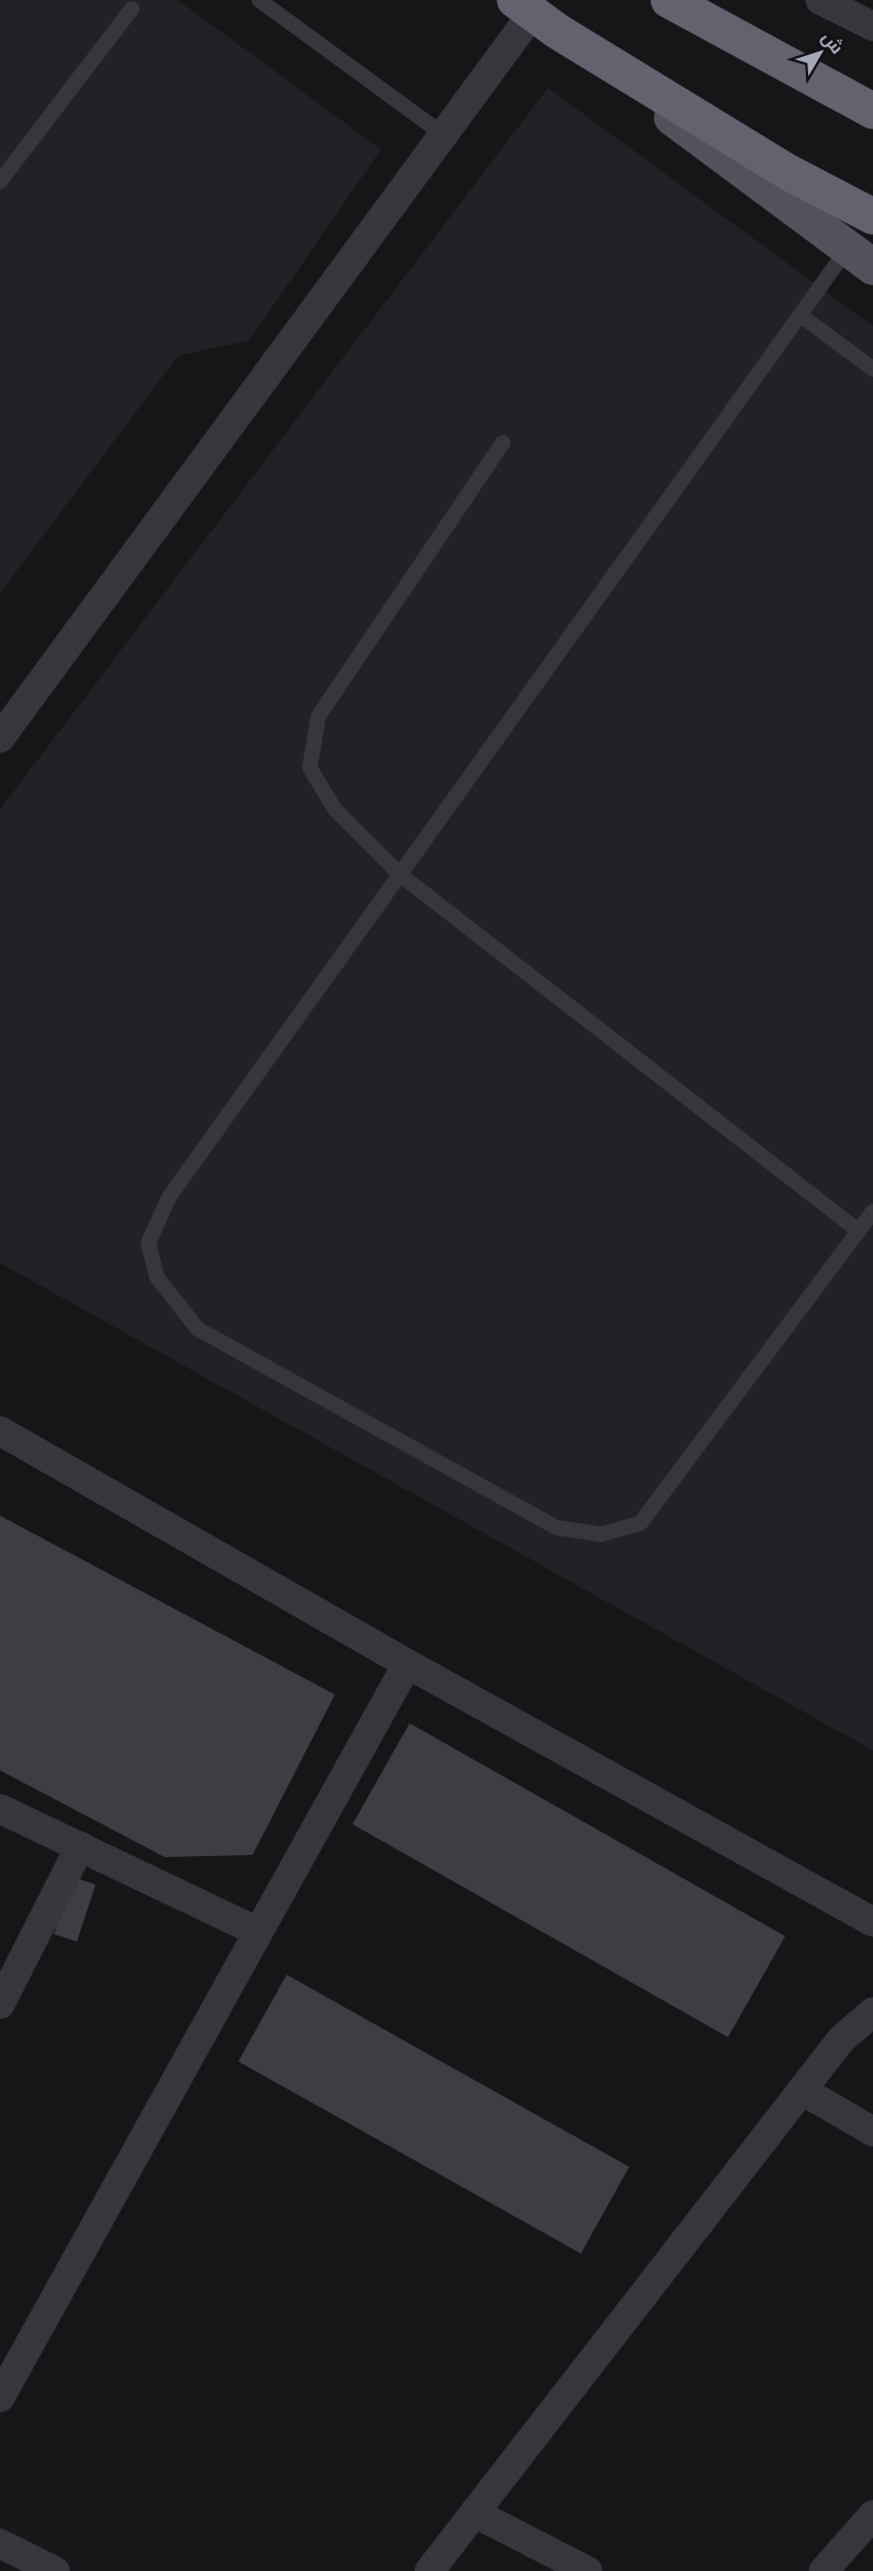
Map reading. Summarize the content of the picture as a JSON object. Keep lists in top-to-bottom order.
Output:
{
  "north": "top right"
}
